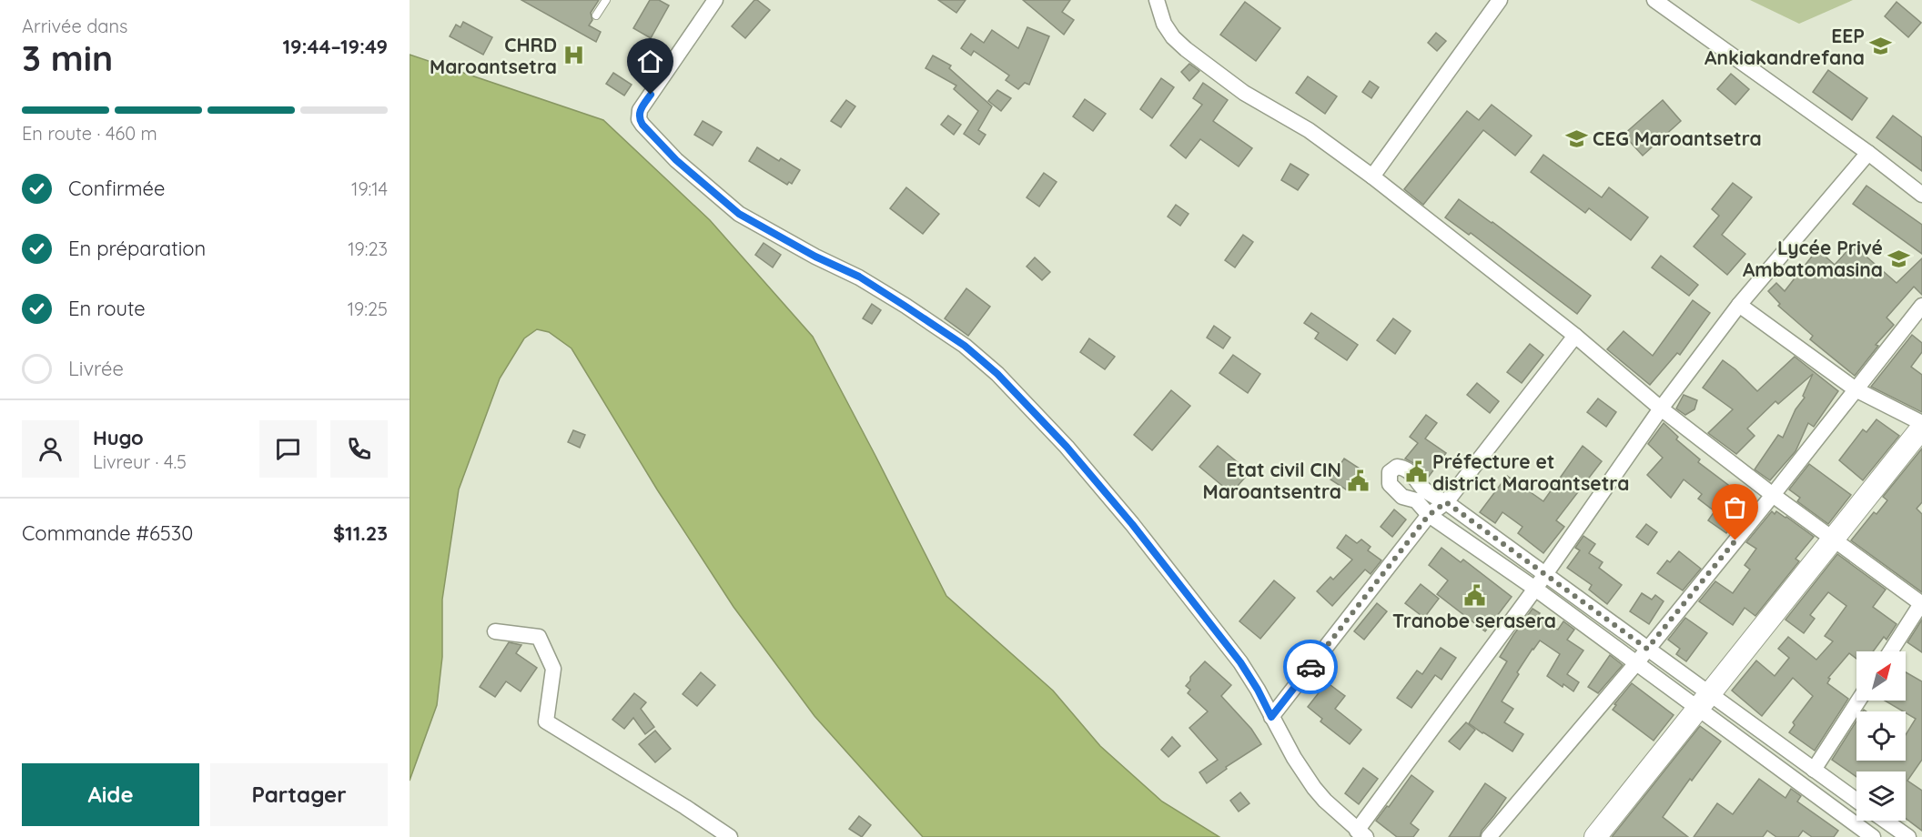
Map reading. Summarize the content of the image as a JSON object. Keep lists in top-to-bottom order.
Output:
{
  "places": {
    "school or university": ["EEP Ankiakandrefana", "CEG Maroantsetra", "Lycée Privé Ambatomasina"],
    "hospital": ["CHRD Maroantsetra"],
    "public building": ["Préfecture et district Maroantsetra", "Etat civil CIN Maroantsentra", "Tranobe serasera"]
  },
  "north": "top right",
  "page": {
    "heading": ["3 min", "Arrivée dans", "19:44–19:49"],
    "panel": [
      "Hugo",
      "Livreur · 4.5",
      "Commande #6530",
      "$11.23"
    ],
    "bar": "En route · 460 m",
    "list": [
      ["Confirmée", "19:14"],
      ["En préparation", "19:23"],
      ["En route", "19:25"],
      "Livrée"
    ],
    "buttons": ["Aide", "Partager"]
  }
}
